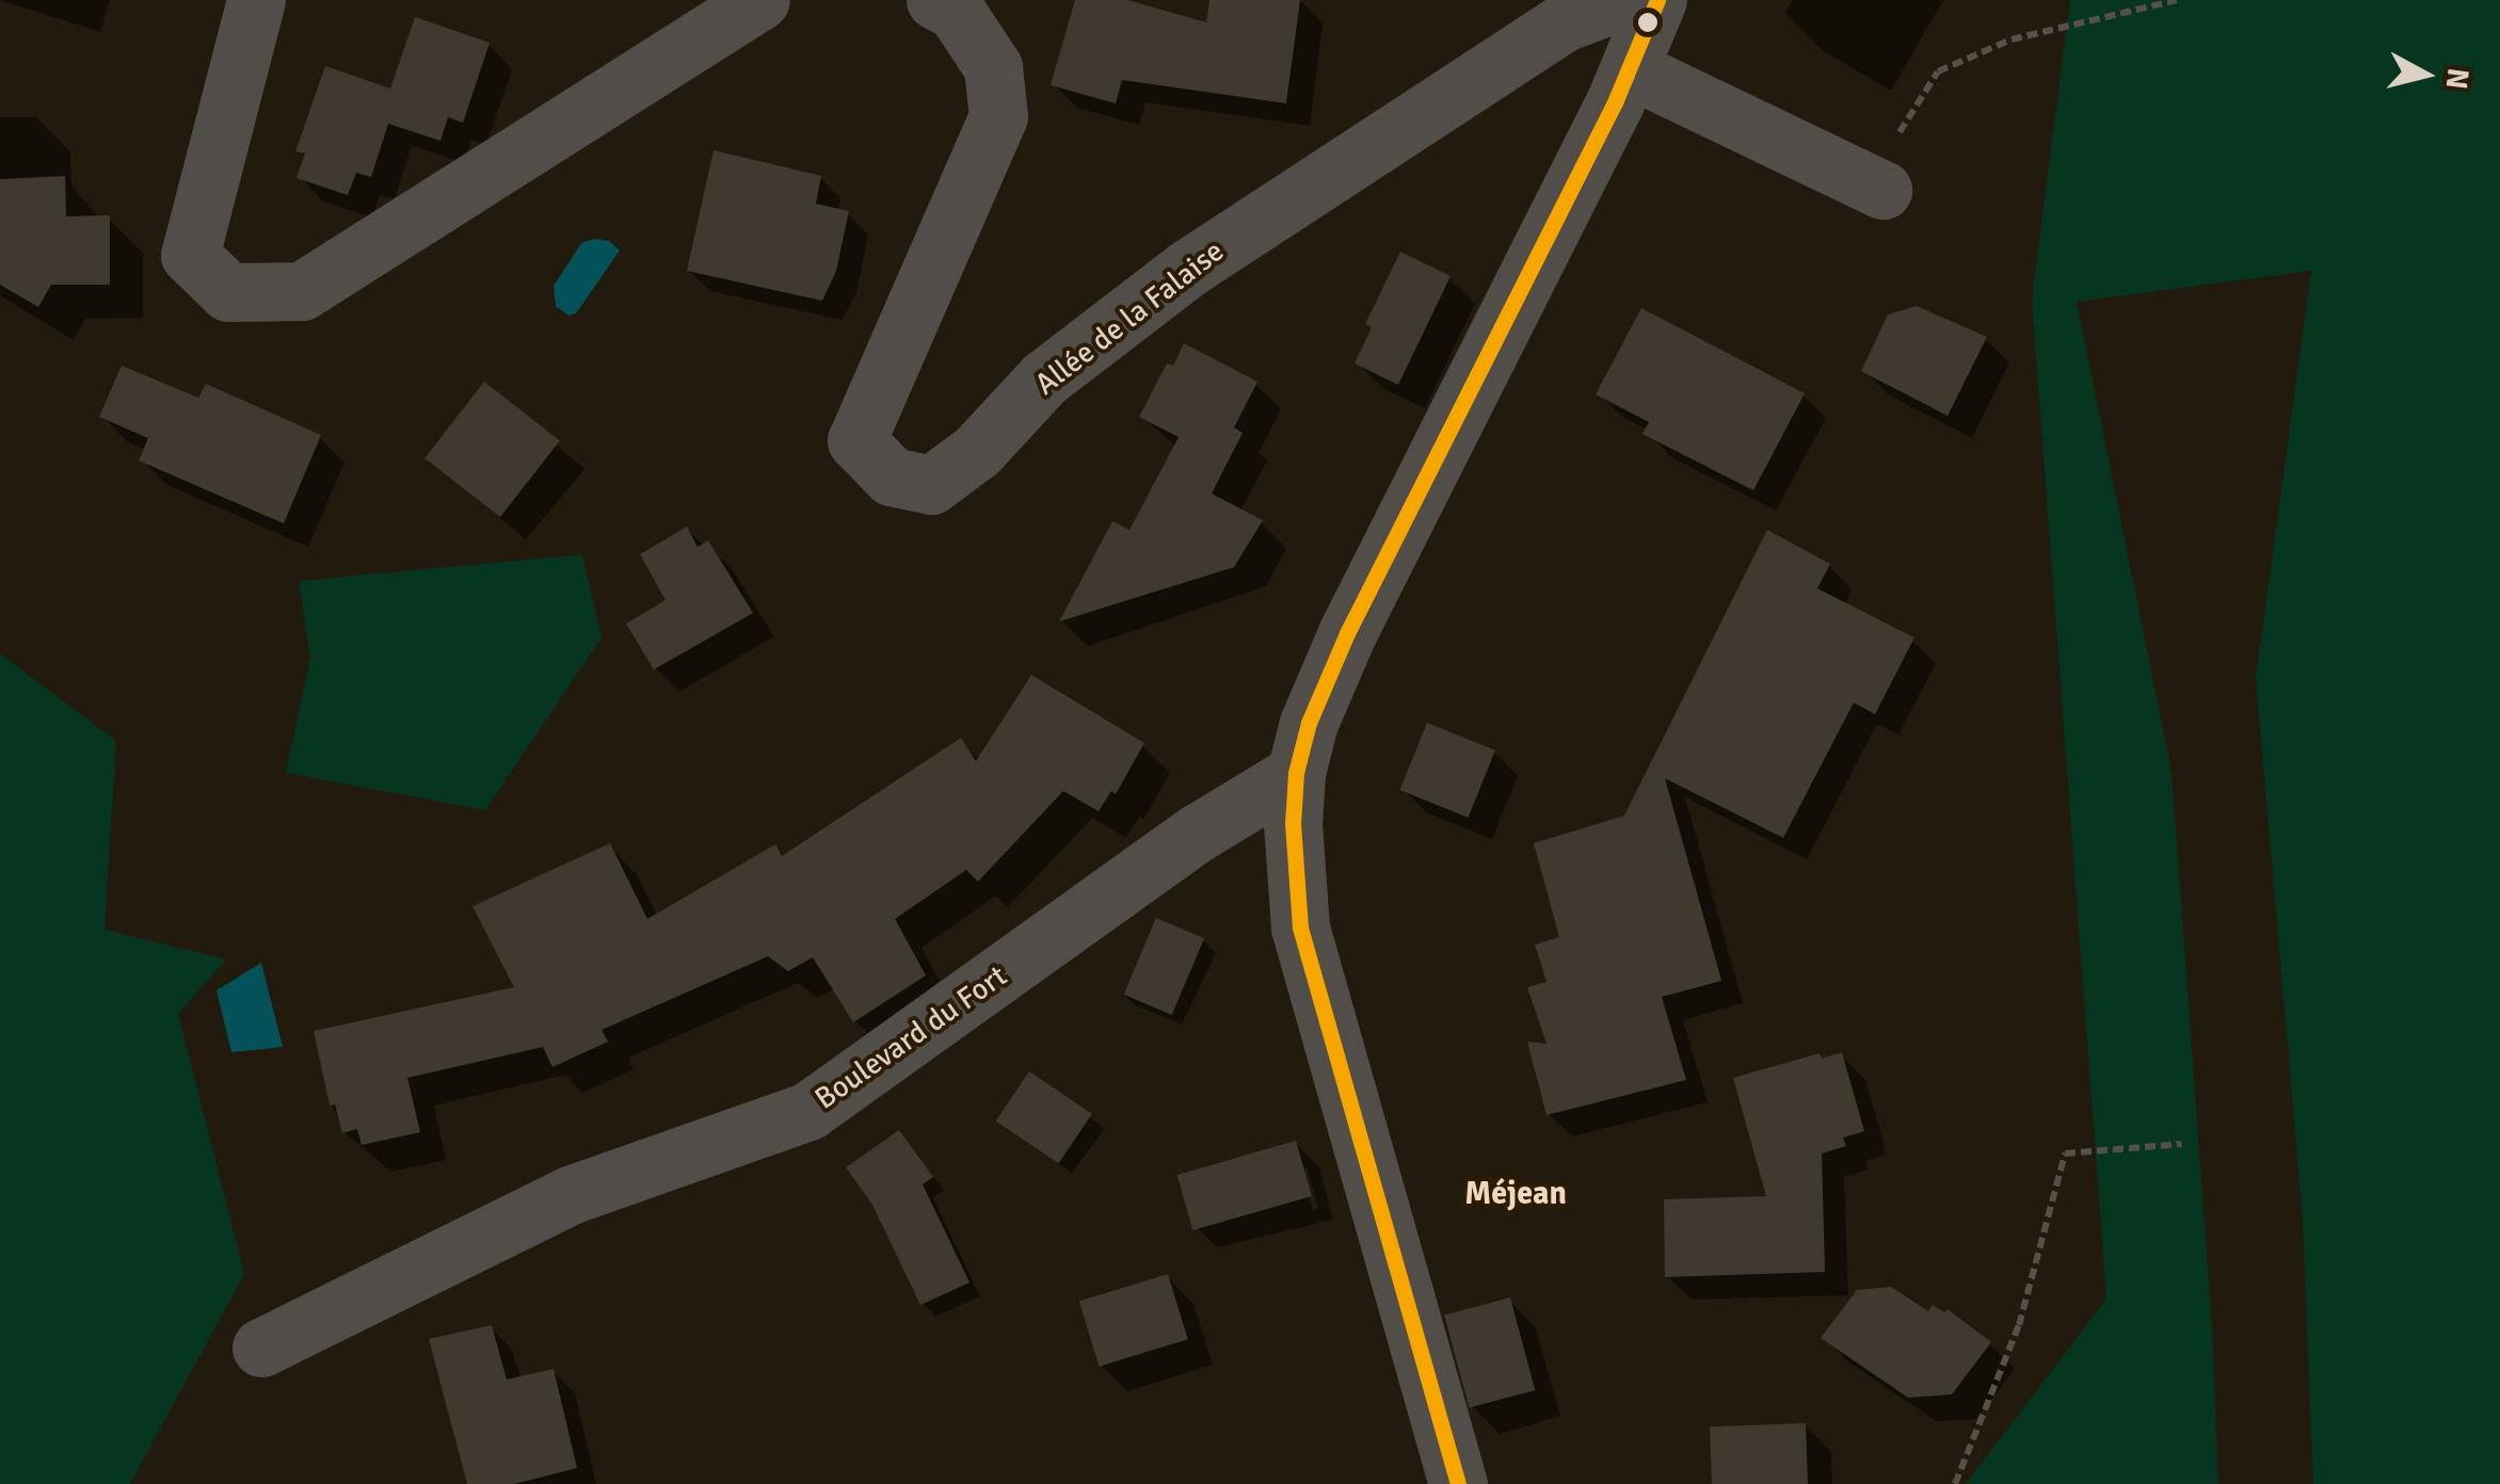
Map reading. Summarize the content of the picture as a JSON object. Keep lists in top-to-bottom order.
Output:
{
  "streets": {
    "street": ["Allée de la Falaise", "Boulevard du Fort"]
  },
  "districts": ["Méjean"],
  "north": "right"
}
